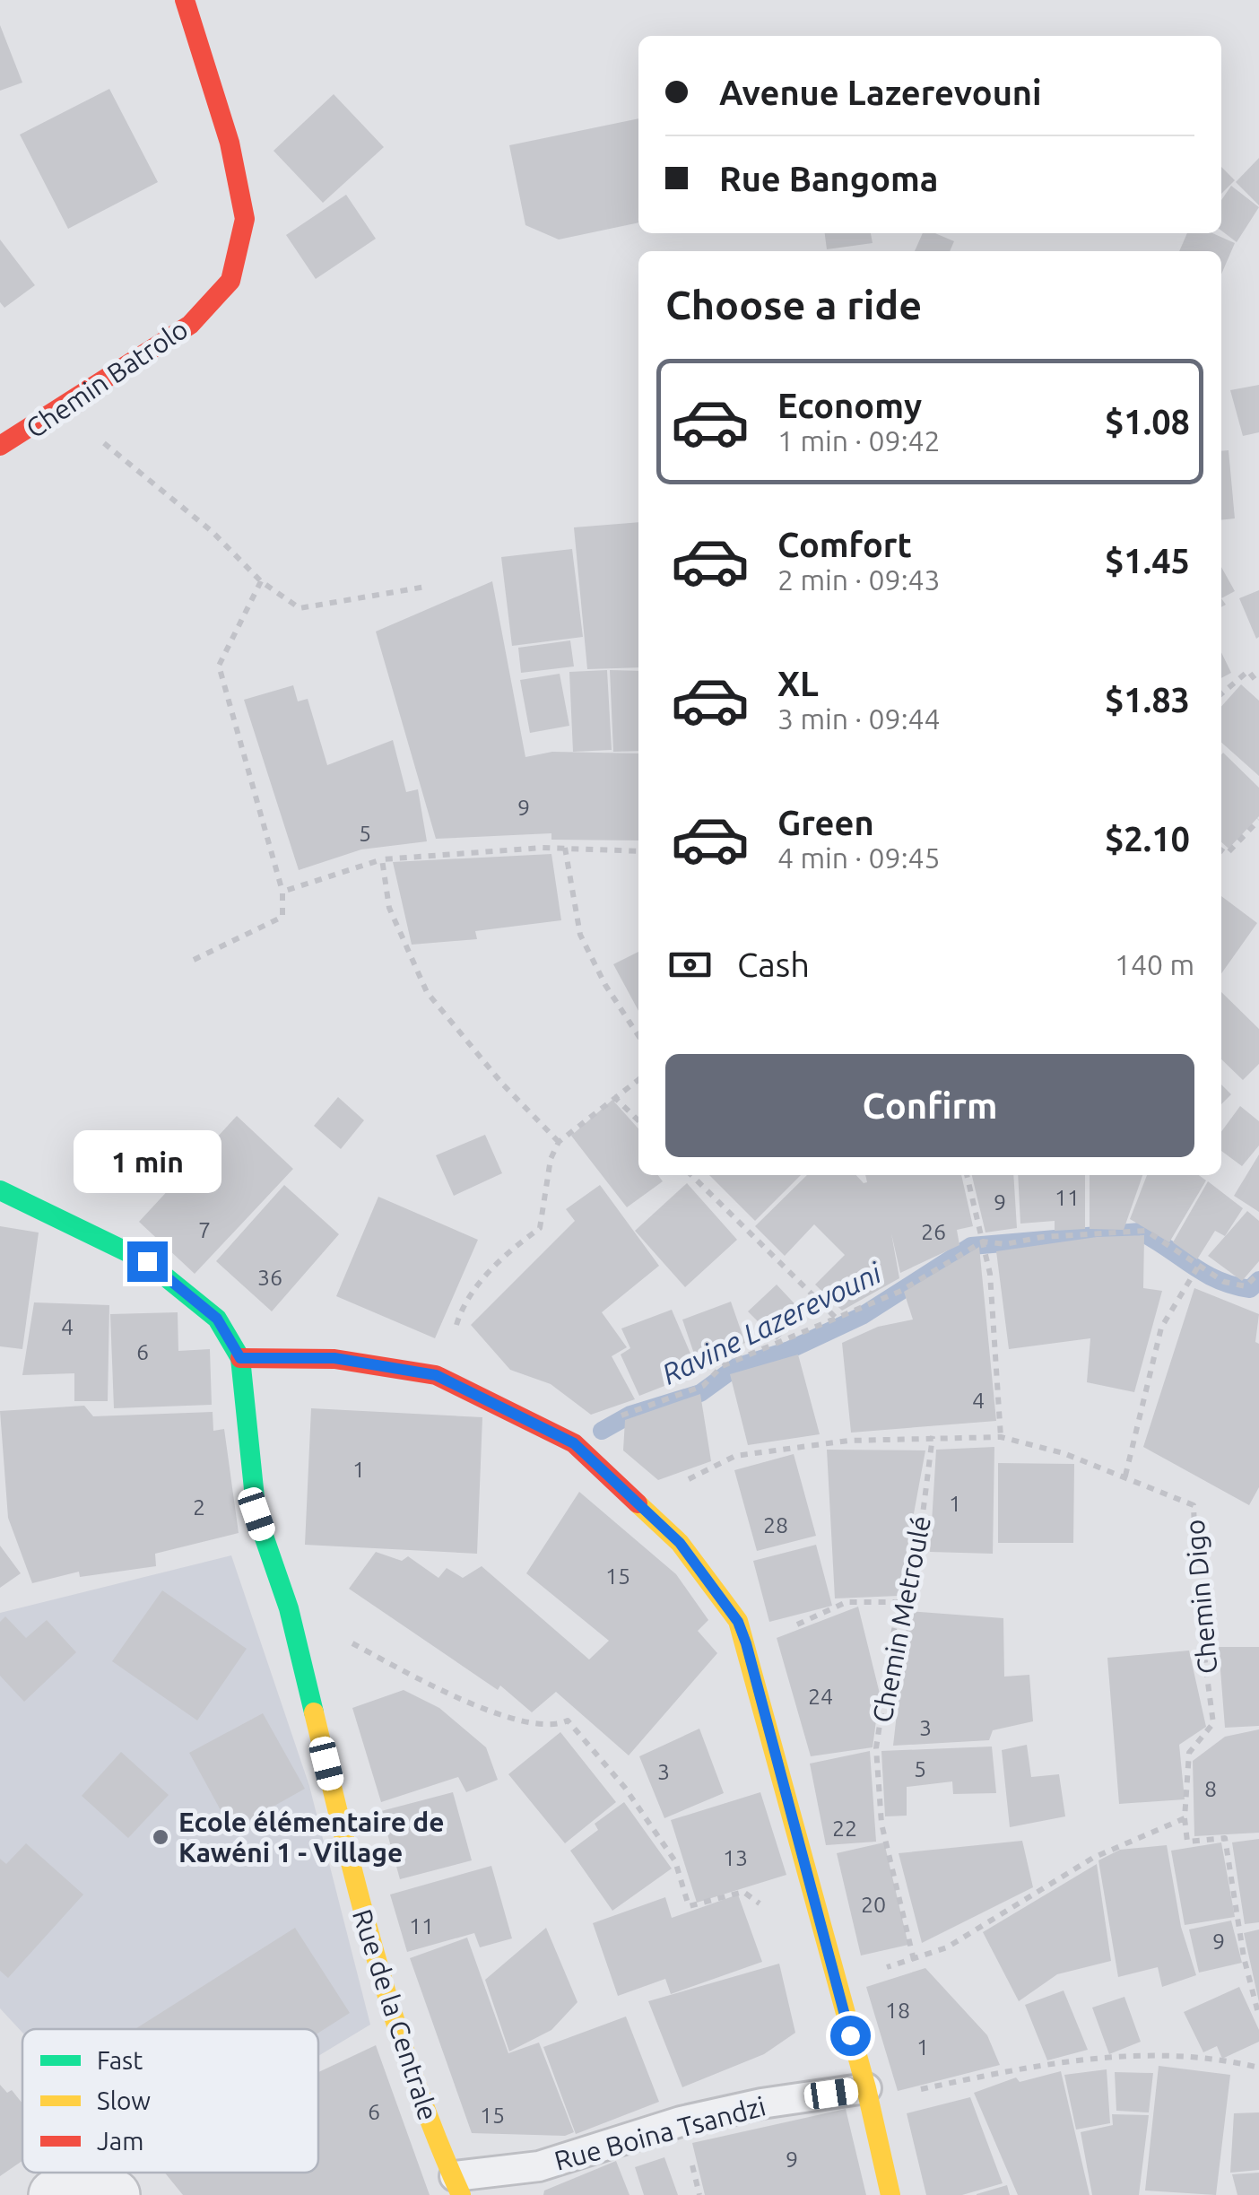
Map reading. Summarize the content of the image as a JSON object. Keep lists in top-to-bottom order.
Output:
{
  "streets": {
    "street": ["Chemin Batrolo", "Rue de la Centrale"],
    "lane": ["Rue Boina Tsandzi"],
    "path": ["Chemin Digo", "Chemin Metroulé"]
  },
  "crossings": [
    ["Chemin Digo", "Chemin Metroulé"],
    ["Rue de la Centrale", "Rue Boina Tsandzi"]
  ],
  "water": ["Ravine Lazerevouni"],
  "places": ["Ecole élémentaire de Kawéni 1 - Village"],
  "house_numbers": [
    "9",
    "5",
    "11",
    "9",
    "7",
    "26",
    "36",
    "4",
    "6",
    "4",
    "1",
    "1",
    "2",
    "28",
    "15",
    "24",
    "3",
    "5",
    "3",
    "8",
    "22",
    "13",
    "20",
    "11",
    "9",
    "18",
    "1",
    "6",
    "15",
    "9"
  ],
  "legend": ["Fast", "Slow", "Jam"],
  "page": {
    "banner": ["Avenue Lazerevouni", "Rue Bangoma"],
    "heading": "Choose a ride",
    "list": [
      {
        "name": "Economy",
        "note": "1 min · 09:42",
        "value": "$1.08"
      },
      {
        "name": "Comfort",
        "note": "2 min · 09:43",
        "value": "$1.45"
      },
      {
        "name": "XL",
        "note": "3 min · 09:44",
        "value": "$1.83"
      },
      {
        "name": "Green",
        "note": "4 min · 09:45",
        "value": "$2.10"
      }
    ],
    "pay": ["Cash", "140 m"],
    "buttons": "Confirm",
    "bubble": "1 min"
  }
}
